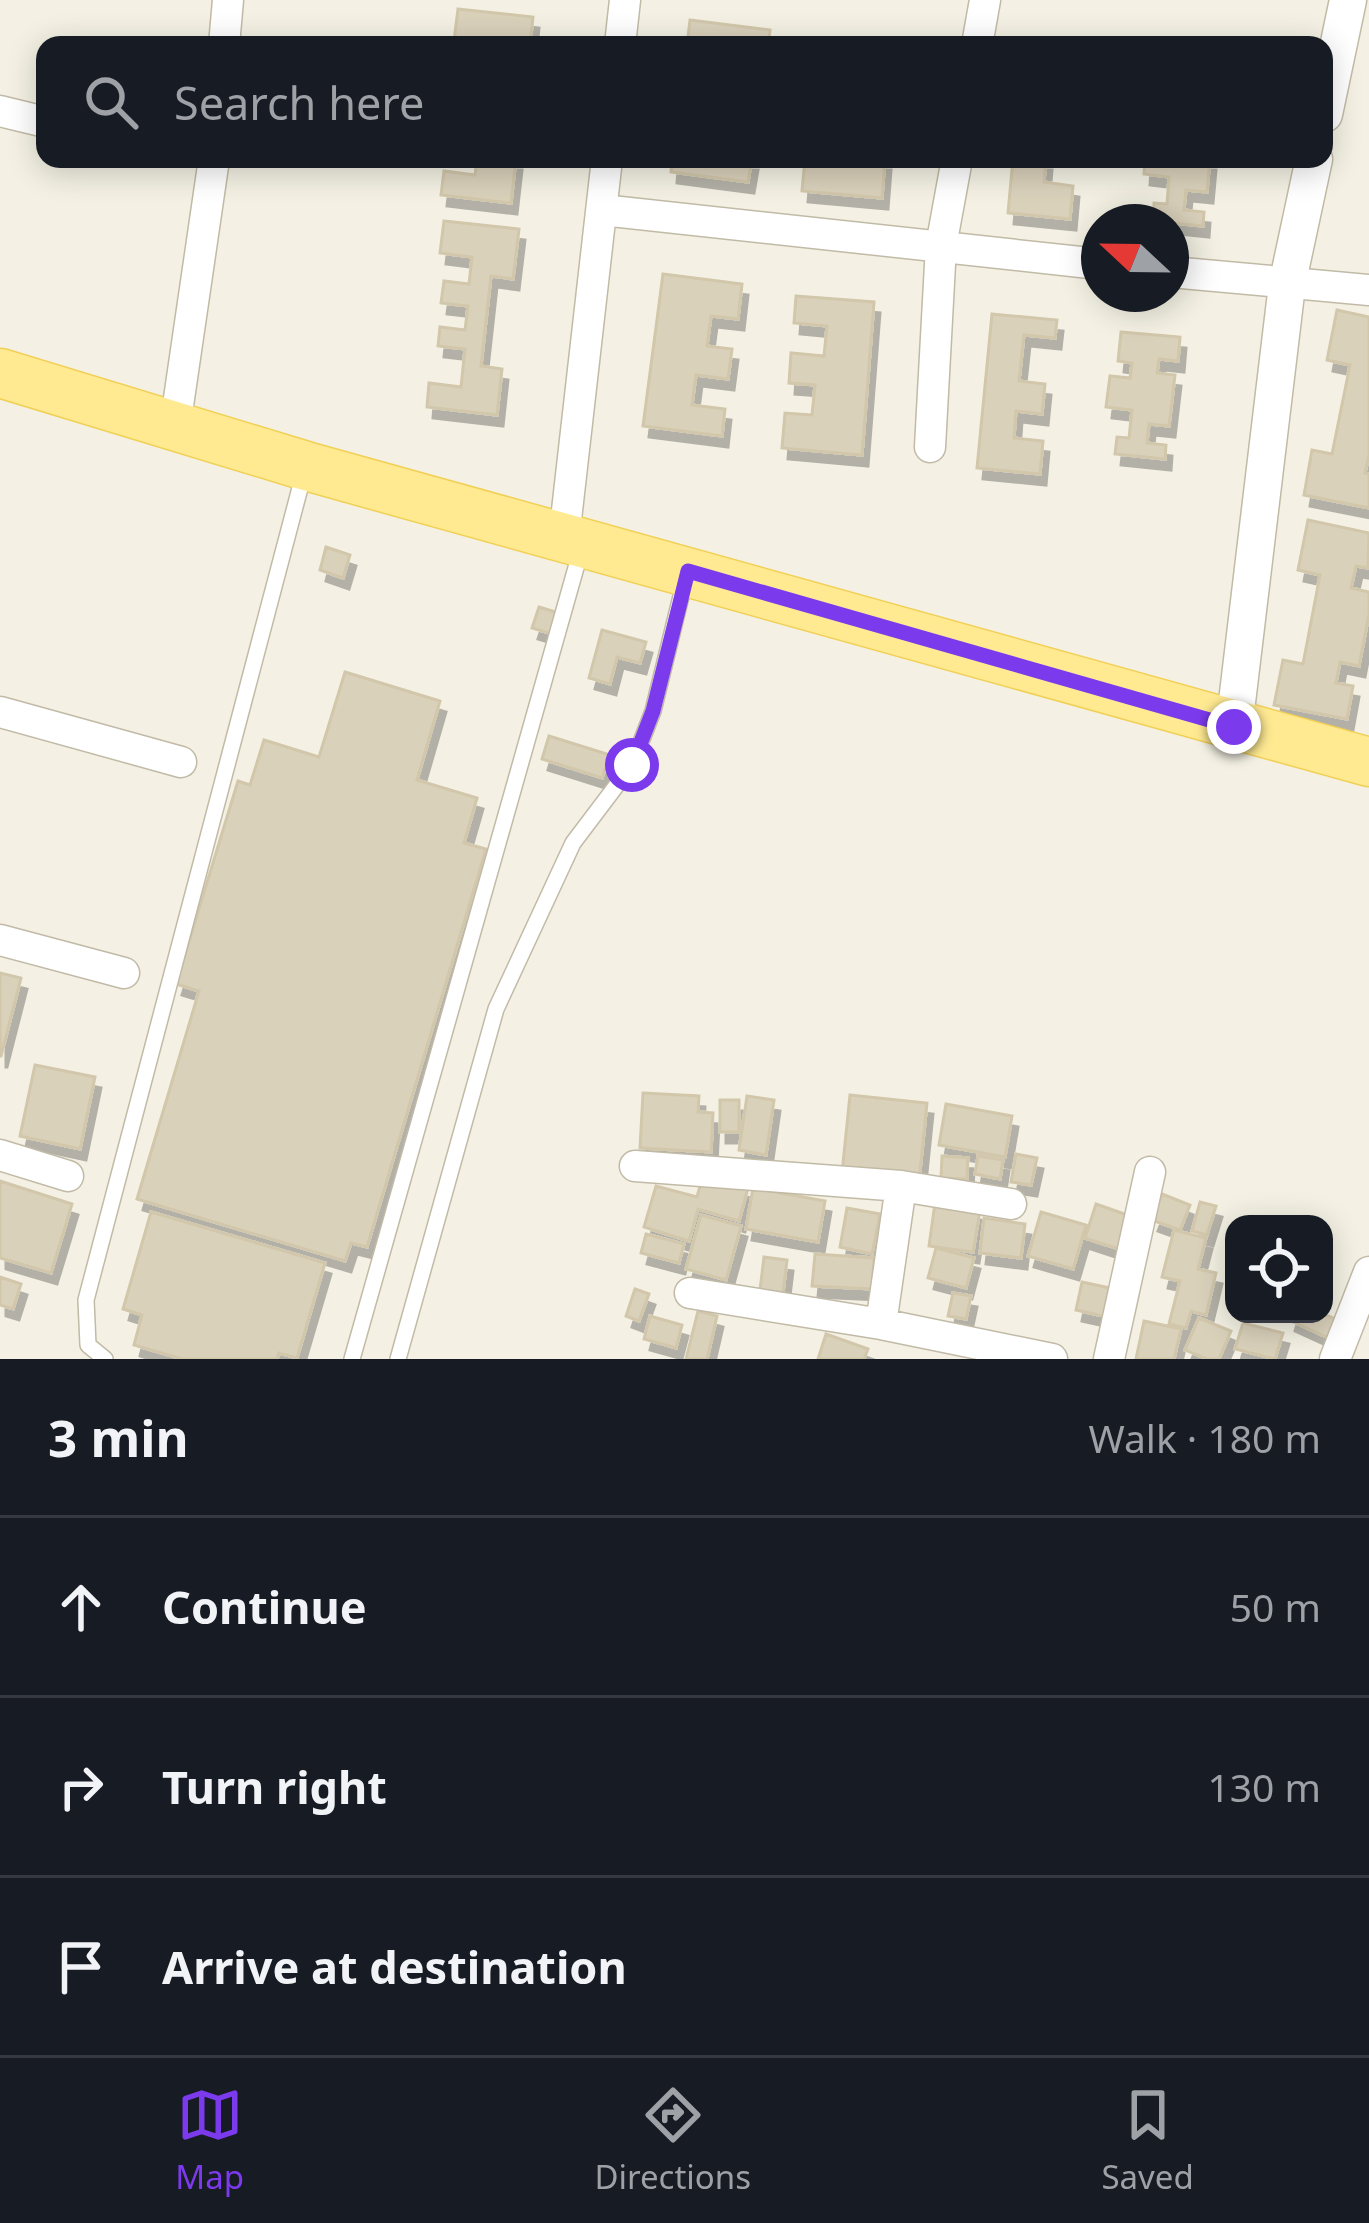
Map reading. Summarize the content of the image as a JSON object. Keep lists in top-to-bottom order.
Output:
{
  "north": "left",
  "page": {
    "search": "Search here",
    "heading": ["3 min", "Walk · 180 m"],
    "list": [
      ["Continue", "50 m"],
      ["Turn right", "130 m"],
      "Arrive at destination"
    ],
    "nav": ["Map", "Directions", "Saved"]
  }
}
